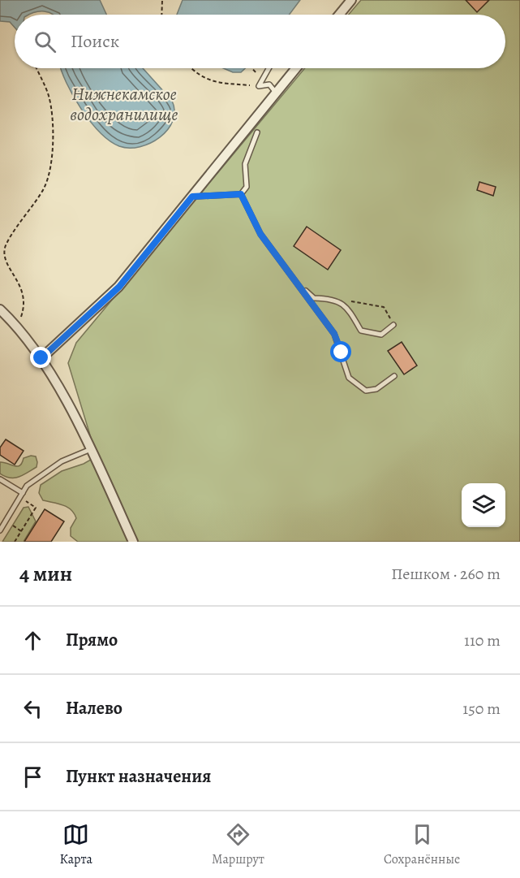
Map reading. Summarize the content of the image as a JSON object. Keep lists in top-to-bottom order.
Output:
{
  "water": ["Нижнекамское водохранилище"],
  "page": {
    "search": "Поиск",
    "heading": ["4 мин", "Пешком · 260 m"],
    "list": [
      ["Прямо", "110 m"],
      ["Налево", "150 m"],
      "Пункт назначения"
    ],
    "nav": ["Карта", "Маршрут", "Сохранённые"]
  }
}
